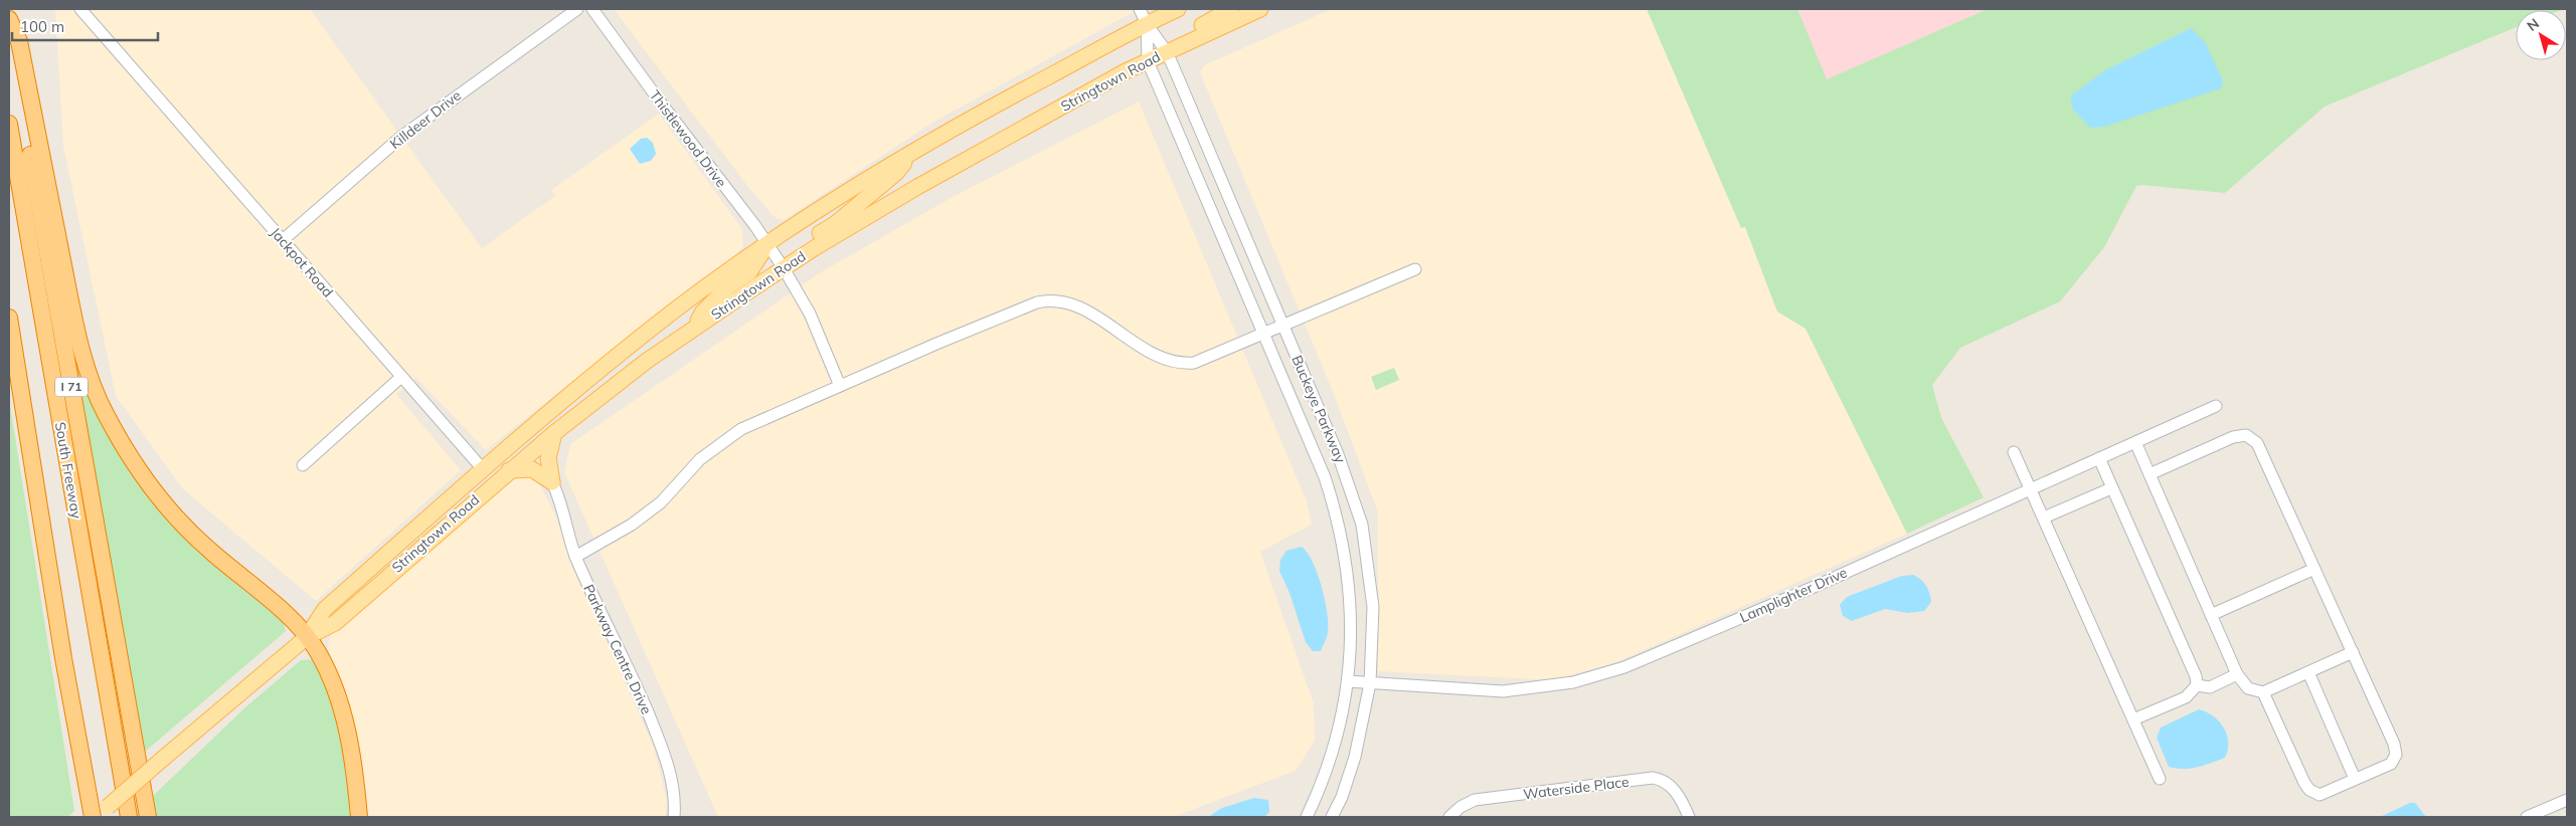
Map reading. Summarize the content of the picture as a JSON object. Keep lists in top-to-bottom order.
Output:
{
  "streets": {
    "highway": ["I 71", "South Freeway"],
    "main road": ["Stringtown Road"],
    "street": [
      "Killdeer Drive",
      "Thistlewood Drive",
      "Jackpot Road",
      "Buckeye Parkway",
      "Lamplighter Drive",
      "Parkway Centre Drive",
      "Waterside Place"
    ]
  },
  "crossings": [
    ["Stringtown Road", "Thistlewood Drive"],
    ["Stringtown Road", "Jackpot Road"],
    ["Stringtown Road", "Buckeye Parkway"],
    ["Killdeer Drive", "Jackpot Road"],
    ["Buckeye Parkway", "Lamplighter Drive"]
  ],
  "scale_bar": "100 m",
  "north": "top left"
}
